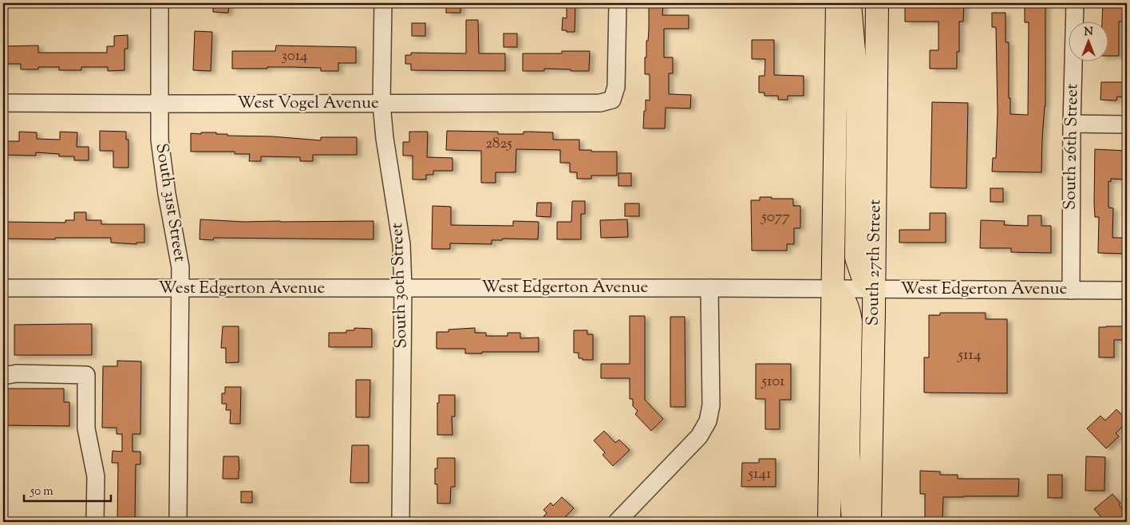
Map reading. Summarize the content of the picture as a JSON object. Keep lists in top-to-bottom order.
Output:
{
  "streets": {
    "main road": ["South 27th Street"],
    "street": [
      "West Vogel Avenue",
      "South 26th Street",
      "South 31st Street",
      "South 30th Street",
      "West Edgerton Avenue"
    ]
  },
  "crossings": [
    ["West Vogel Avenue", "South 31st Street"],
    ["West Vogel Avenue", "South 30th Street"],
    ["South 26th Street", "West Edgerton Avenue"],
    ["South 31st Street", "West Edgerton Avenue"],
    ["South 27th Street", "West Edgerton Avenue"],
    ["South 30th Street", "West Edgerton Avenue"]
  ],
  "house_numbers": [
    "3014",
    "2825",
    "5077",
    "5114",
    "5101",
    "5141"
  ],
  "scale_bar": "50 m",
  "north": "top"
}
